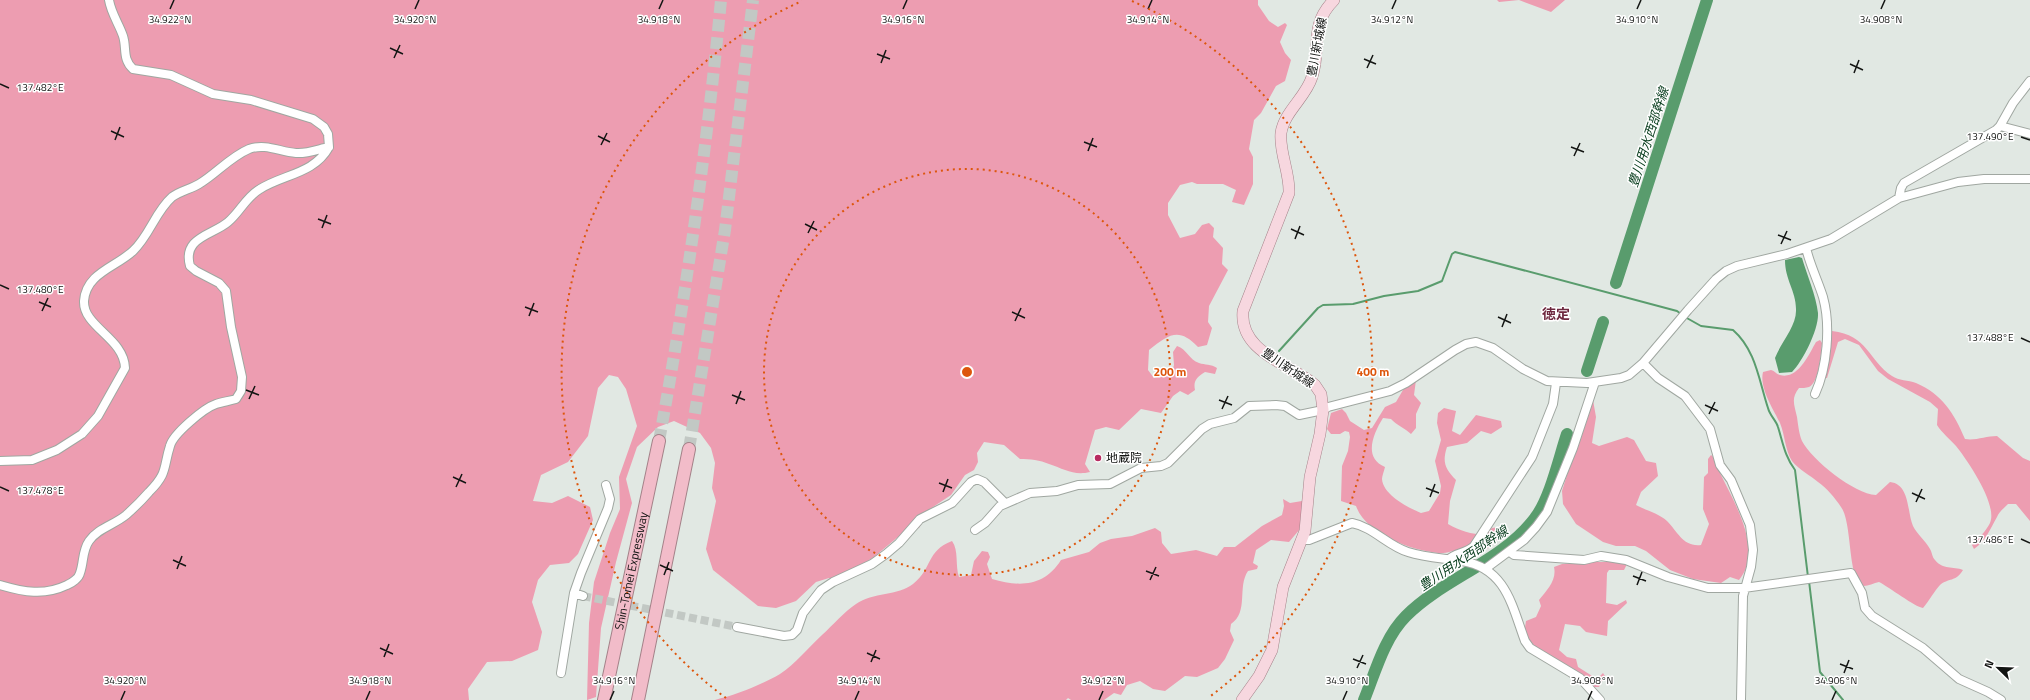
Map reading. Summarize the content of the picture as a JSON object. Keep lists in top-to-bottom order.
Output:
{
  "streets": {
    "highway": ["Shin-Tomei Expressway"],
    "main road": ["豊川新城線"]
  },
  "districts": ["徳定"],
  "water": ["豊川用水西部幹線"],
  "places": ["地蔵院"],
  "north": "top left",
  "coordinates": [
    "34.922°N",
    "34.918°N",
    "34.914°N",
    "34.920°N",
    "34.916°N",
    "34.912°N",
    "34.910°N",
    "34.908°N",
    "137.482°E",
    "137.490°E",
    "137.480°E",
    "137.488°E",
    "137.478°E",
    "137.486°E",
    "34.906°N"
  ],
  "rings": ["200 m", "400 m"]
}
